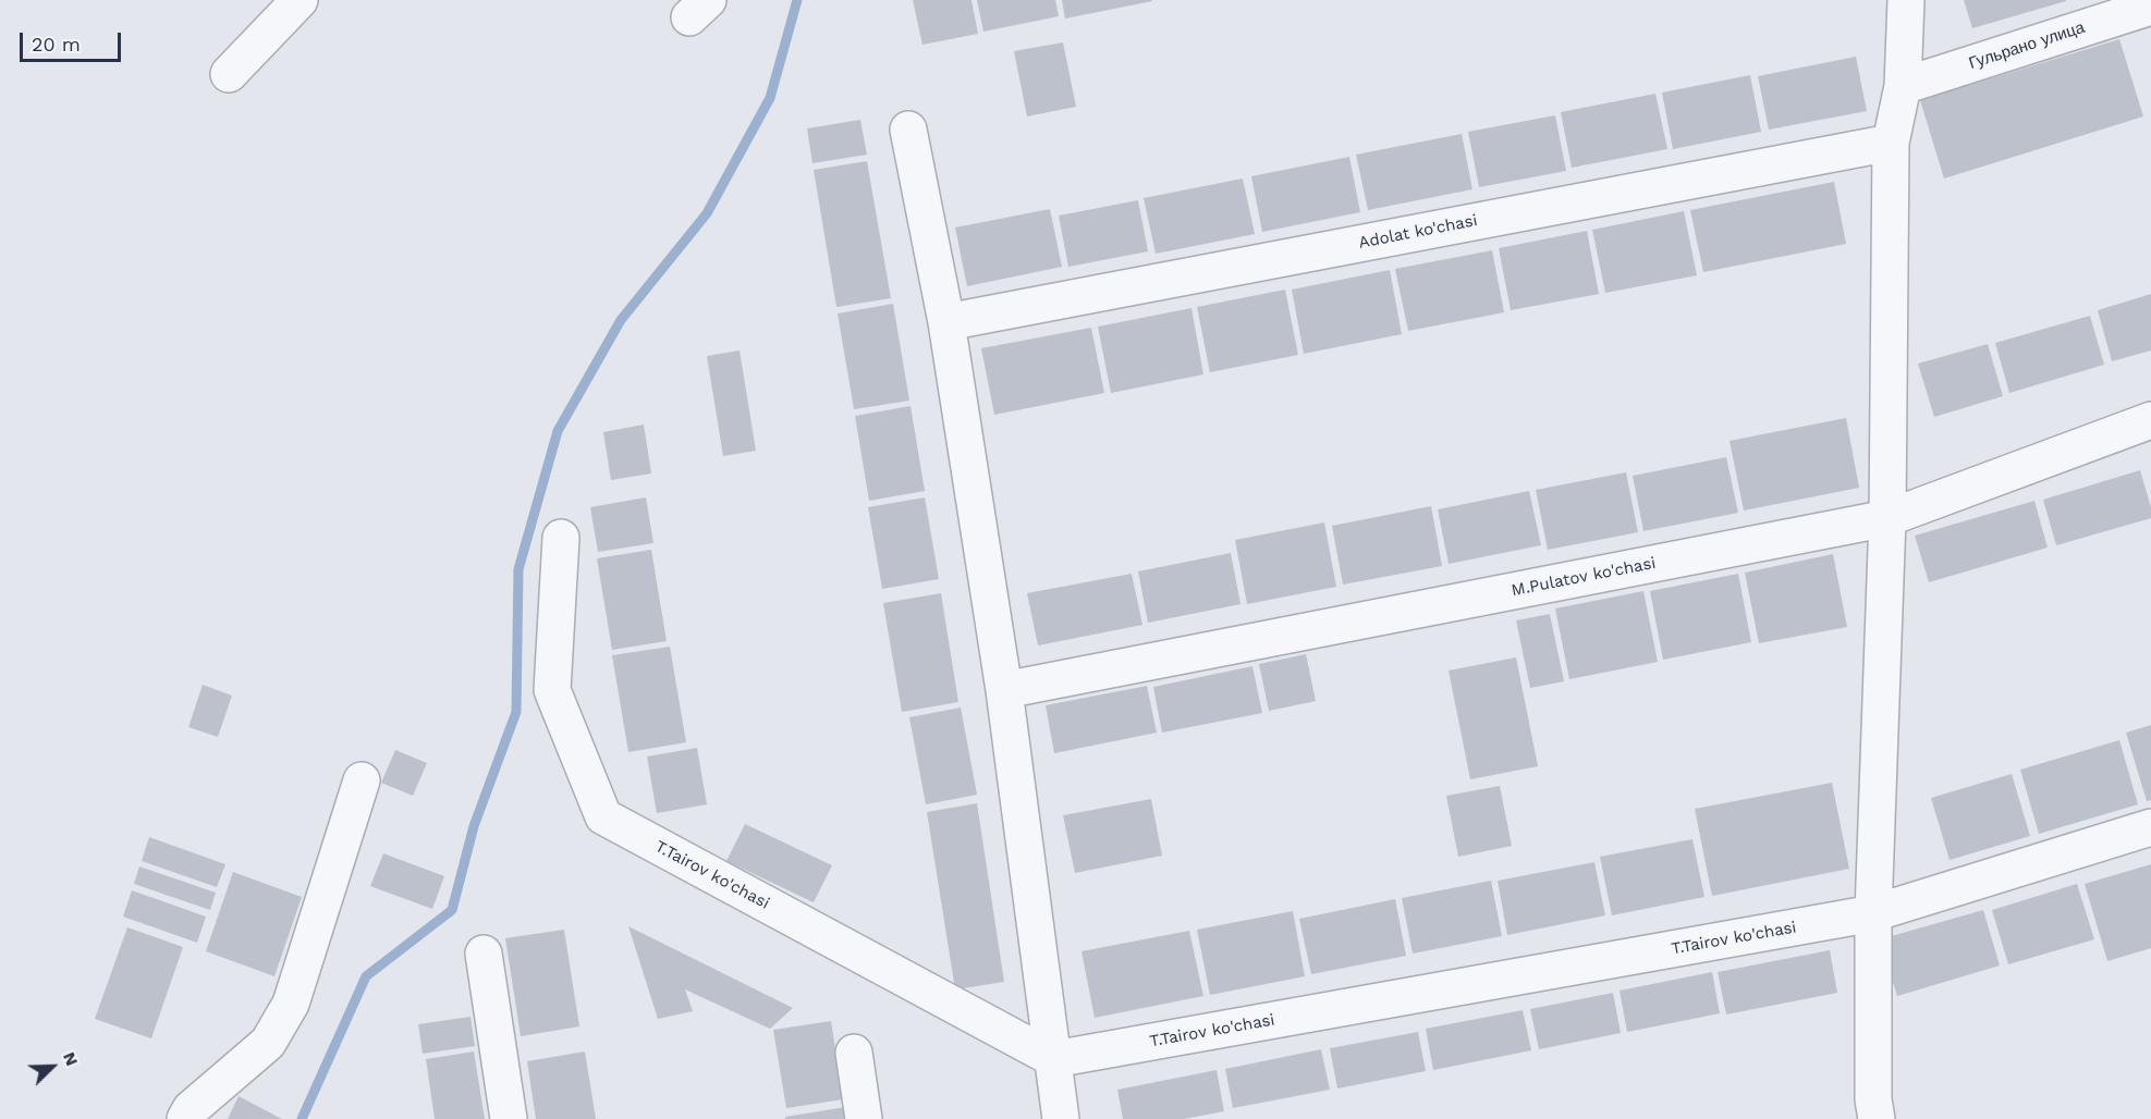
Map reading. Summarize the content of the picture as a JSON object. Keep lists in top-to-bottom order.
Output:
{
  "streets": {
    "street": [
      "Гульрано улица",
      "Adolat ko'chasi",
      "M.Pulatov ko'chasi",
      "T.Tairov ko'chasi"
    ]
  },
  "scale_bar": "20 m",
  "north": "top right"
}
